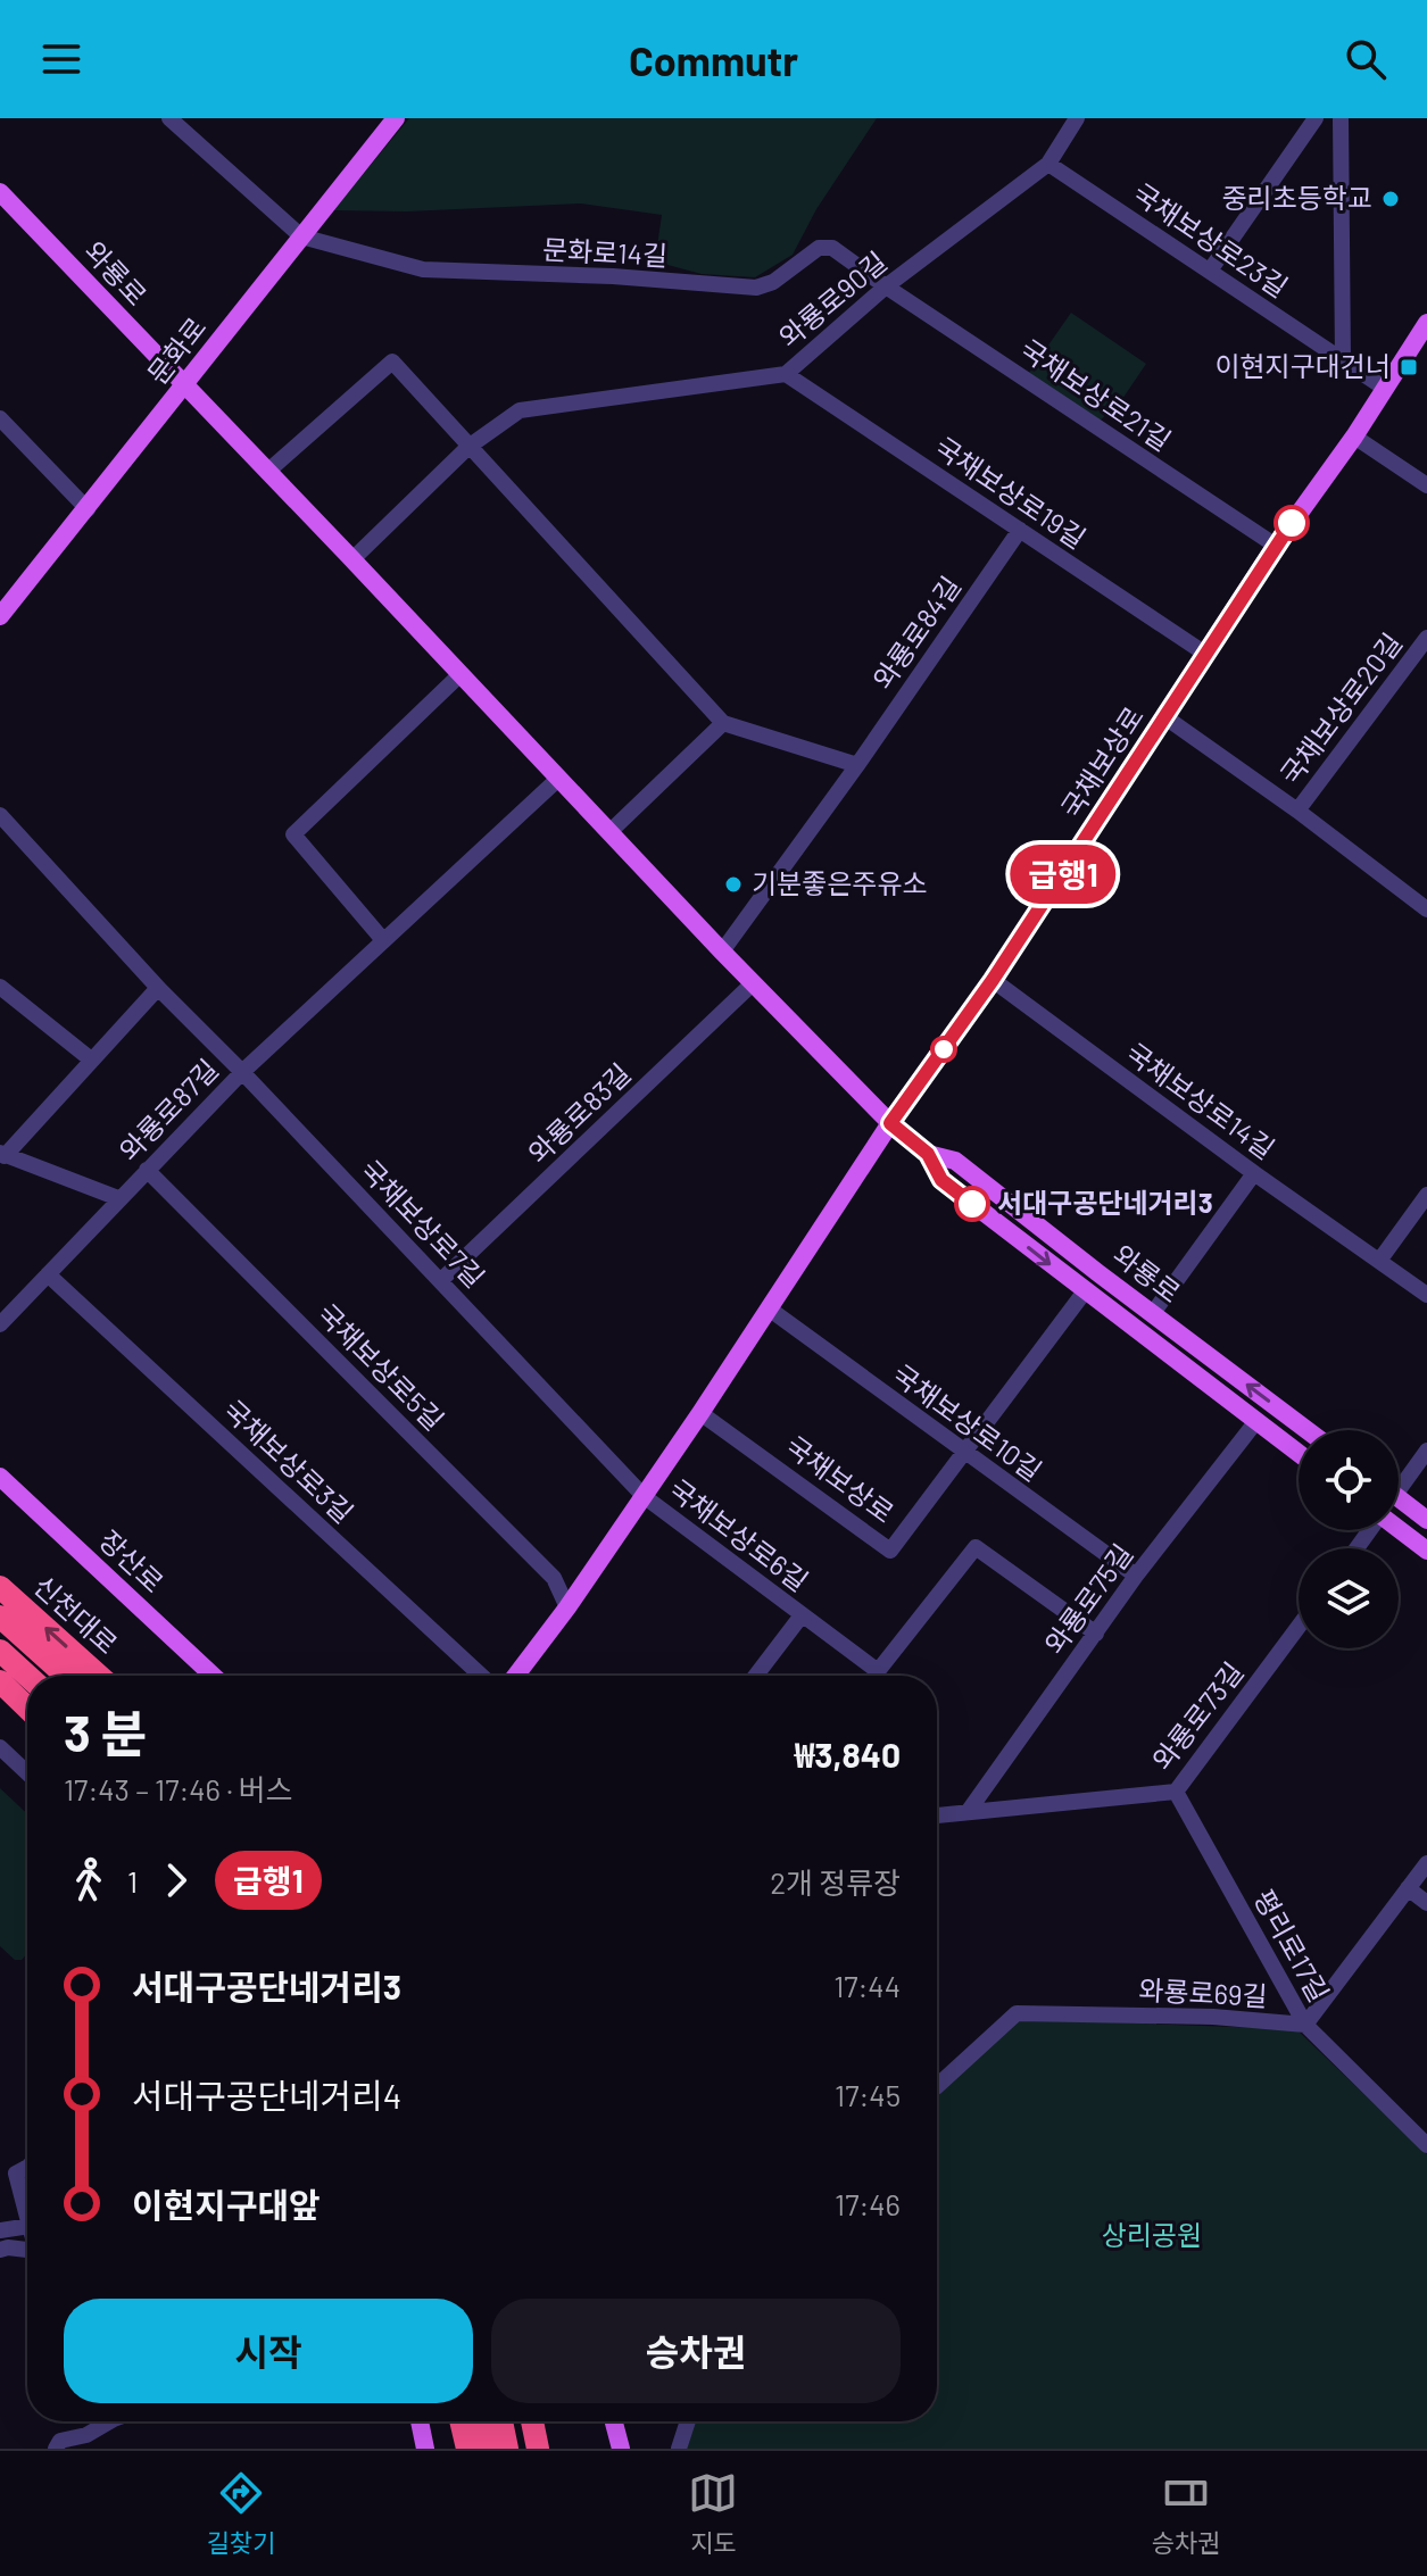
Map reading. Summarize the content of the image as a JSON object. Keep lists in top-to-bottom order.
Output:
{
  "streets": {
    "highway": ["신천대로"],
    "main road": [
      "와룡로",
      "문화로",
      "국채보상로",
      "장산로"
    ],
    "street": [
      "국채보상로23길",
      "문화로14길",
      "와룡로90길",
      "국채보상로21길",
      "국채보상로19길",
      "와룡로84길",
      "국채보상로20길",
      "국채보상로14길",
      "와룡로87길",
      "와룡로83길",
      "국채보상로7길",
      "국채보상로5길",
      "국채보상로10길",
      "국채보상로3길",
      "국채보상로6길",
      "와룡로75길",
      "와룡로73길",
      "평리로17길",
      "와룡로69길"
    ]
  },
  "crossings": [
    ["국채보상로23길", "와룡로90길"],
    ["국채보상로23길", "국채보상로"],
    ["문화로14길", "와룡로90길"],
    ["문화로14길", "문화로"],
    ["문화로14길", "국채보상로21길"],
    ["와룡로", "와룡로90길"],
    ["와룡로", "문화로"],
    ["와룡로", "와룡로84길"],
    ["와룡로", "국채보상로"],
    ["와룡로", "와룡로87길"],
    ["와룡로", "와룡로83길"],
    ["와룡로", "국채보상로10길"],
    ["와룡로", "와룡로75길"],
    ["와룡로90길", "국채보상로21길"],
    ["와룡로90길", "국채보상로19길"],
    ["국채보상로21길", "국채보상로"],
    ["국채보상로19길", "와룡로84길"],
    ["국채보상로19길", "국채보상로"],
    ["국채보상로20길", "국채보상로"],
    ["국채보상로", "국채보상로14길"],
    ["국채보상로", "국채보상로7길"],
    ["국채보상로", "국채보상로5길"],
    ["국채보상로", "국채보상로10길"],
    ["국채보상로", "국채보상로6길"],
    ["와룡로87길", "국채보상로7길"],
    ["와룡로87길", "국채보상로5길"],
    ["와룡로87길", "국채보상로3길"],
    ["와룡로83길", "국채보상로7길"],
    ["국채보상로7길", "국채보상로6길"],
    ["국채보상로10길", "와룡로75길"],
    ["국채보상로6길", "와룡로75길"],
    ["와룡로75길", "와룡로73길"],
    ["와룡로73길", "평리로17길"],
    ["평리로17길", "와룡로69길"]
  ],
  "parks": ["상리공원"],
  "places": {
    "other": ["중리초등학교", "기분좋은주유소", "서대구공단네거리3"],
    "transit": ["이현지구대건너"]
  },
  "lines": ["bus line 급행1"],
  "page": {
    "header": "Commutr",
    "on_map": "급행1",
    "heading": ["3 분", "17:43 – 17:46 · 버스", "₩3,840"],
    "legs": ["1", "급행1", "2개 정류장"],
    "list": [
      {
        "name": "서대구공단네거리3",
        "value": "17:44"
      },
      {
        "name": "서대구공단네거리4",
        "value": "17:45"
      },
      {
        "name": "이현지구대앞",
        "value": "17:46"
      }
    ],
    "buttons": ["시작", "승차권"],
    "tabs": ["길찾기", "지도", "승차권"]
  }
}
